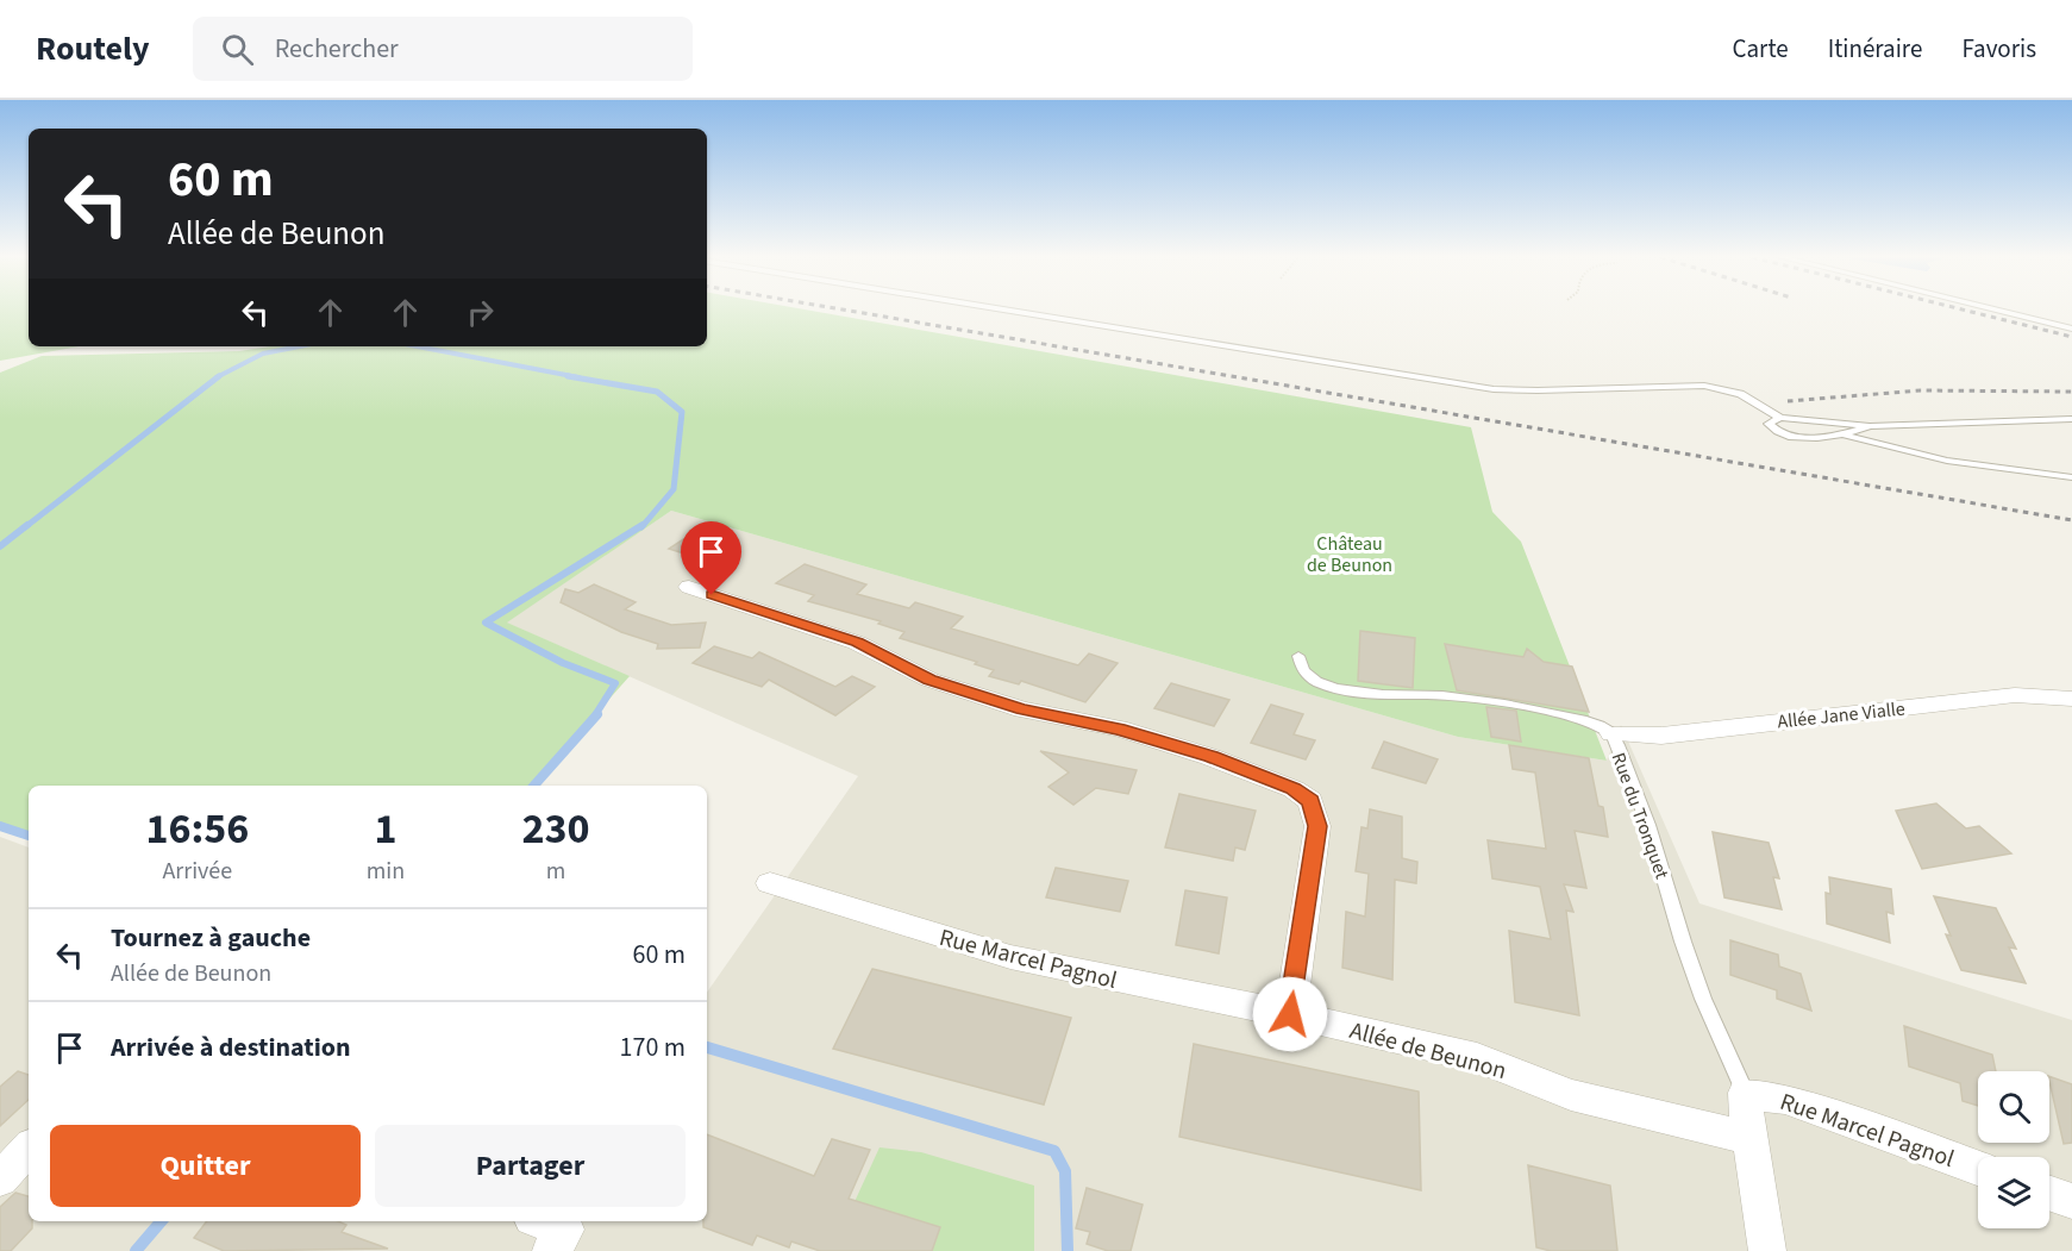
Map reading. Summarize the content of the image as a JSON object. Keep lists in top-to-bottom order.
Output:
{
  "streets": {
    "street": ["Allée Jane Vialle", "Rue Marcel Pagnol", "Allée de Beunon"],
    "lane": ["Rue du Tronquet"]
  },
  "crossings": [
    ["Allée Jane Vialle", "Rue du Tronquet"],
    ["Rue du Tronquet", "Rue Marcel Pagnol"],
    ["Rue Marcel Pagnol", "Allée de Beunon"]
  ],
  "parks": ["Château de Beunon"],
  "page": {
    "header": "Routely",
    "search": "Rechercher",
    "nav": ["Carte", "Itinéraire", "Favoris"],
    "turn": ["60 m", "Allée de Beunon"],
    "eta": [
      "16:56",
      "Arrivée",
      "1",
      "min",
      "230",
      "m"
    ],
    "list": [
      {
        "name": "Tournez à gauche",
        "note": "Allée de Beunon",
        "value": "60 m"
      },
      {
        "name": "Arrivée à destination",
        "value": "170 m"
      }
    ],
    "buttons": ["Quitter", "Partager"]
  }
}
